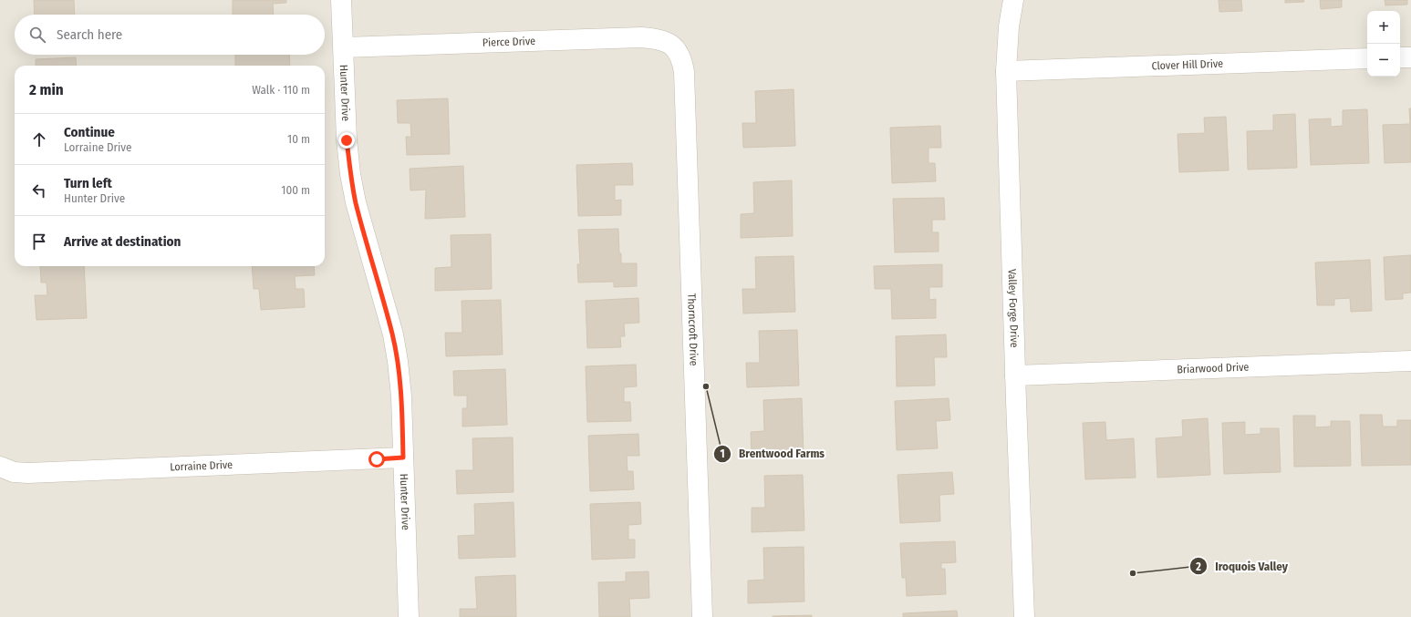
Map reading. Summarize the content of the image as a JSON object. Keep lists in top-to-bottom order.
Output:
{
  "streets": {
    "street": [
      "Pierce Drive",
      "Clover Hill Drive",
      "Hunter Drive",
      "Valley Forge Drive",
      "Thorncroft Drive",
      "Briarwood Drive",
      "Lorraine Drive"
    ]
  },
  "crossings": [
    ["Pierce Drive", "Hunter Drive"],
    ["Pierce Drive", "Thorncroft Drive"],
    ["Clover Hill Drive", "Valley Forge Drive"],
    ["Hunter Drive", "Lorraine Drive"],
    ["Valley Forge Drive", "Briarwood Drive"]
  ],
  "places": ["Brentwood Farms", "Iroquois Valley"],
  "page": {
    "map_buttons": ["+", "−"],
    "search": "Search here",
    "heading": ["2 min", "Walk · 110 m"],
    "list": [
      ["Continue", "Lorraine Drive", "10 m"],
      ["Turn left", "Hunter Drive", "100 m"],
      "Arrive at destination"
    ]
  }
}
